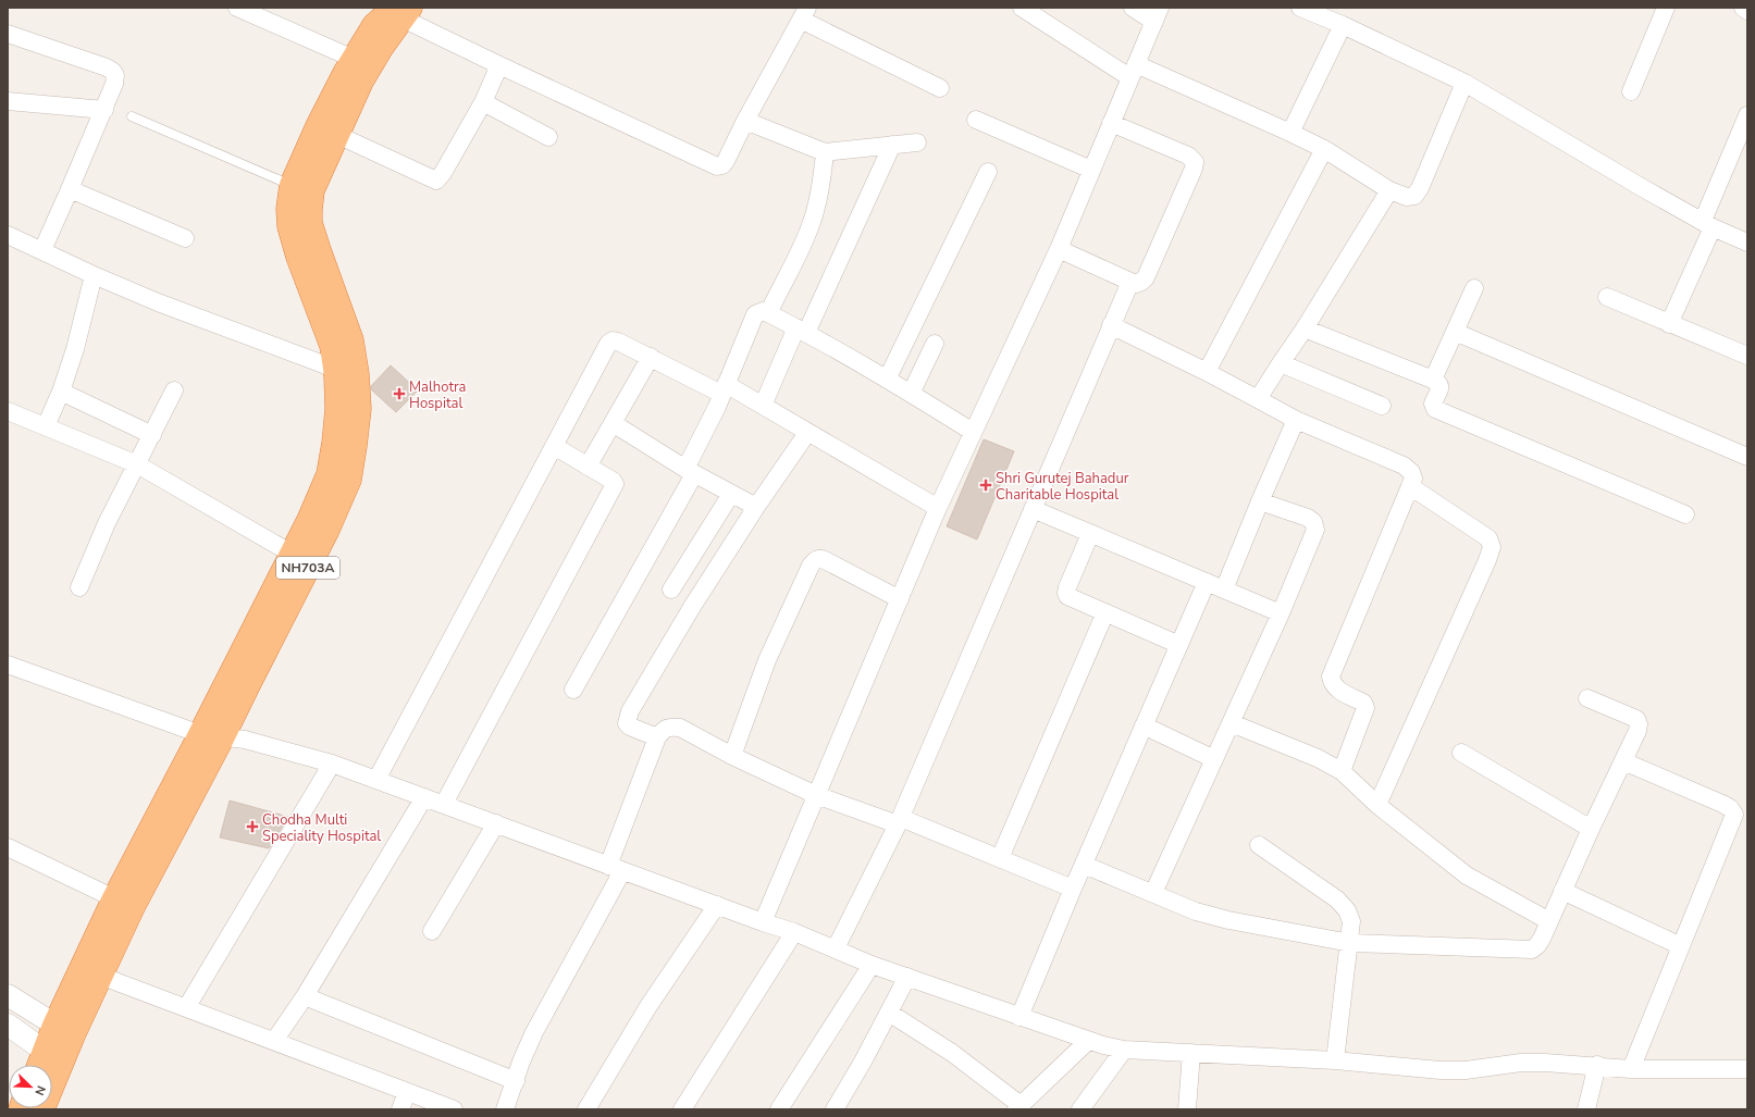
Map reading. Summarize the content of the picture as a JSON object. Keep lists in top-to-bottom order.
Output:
{
  "streets": {
    "highway": ["NH703A"]
  },
  "places": {
    "health": ["Malhotra Hospital", "Shri Gurutej Bahadur Charitable Hospital", "Chodha Multi Speciality Hospital"]
  },
  "north": "bottom right"
}
